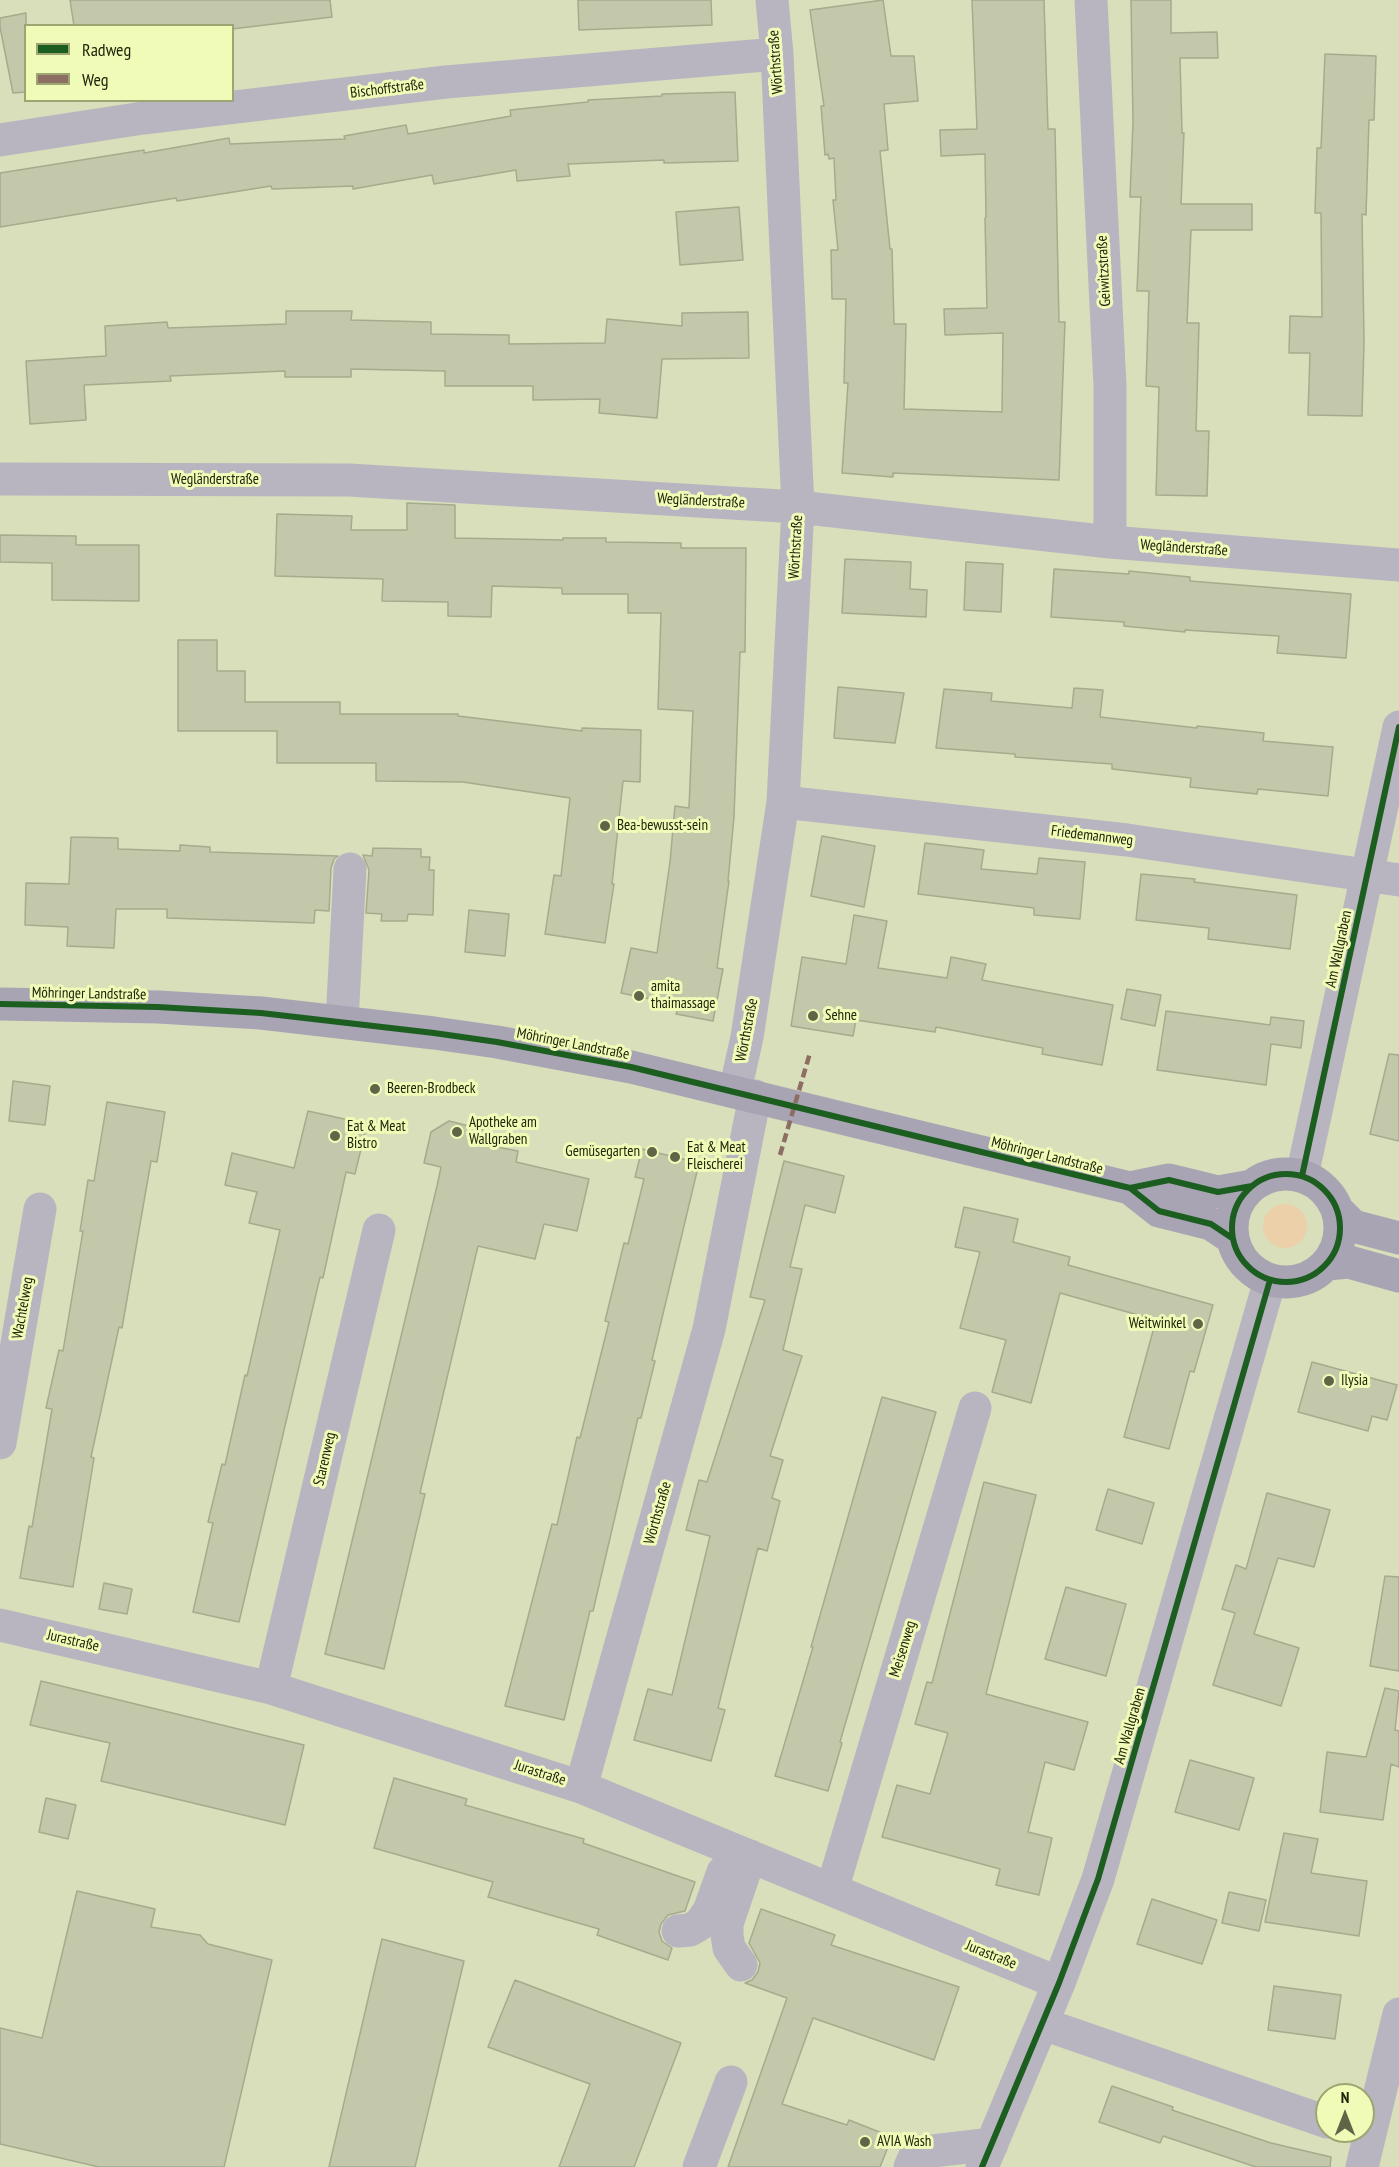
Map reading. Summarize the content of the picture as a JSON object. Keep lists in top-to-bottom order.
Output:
{
  "streets": {
    "main road": ["Möhringer Landstraße"],
    "street": [
      "Wörthstraße",
      "Bischoffstraße",
      "Geiwitzstraße",
      "Wegländerstraße",
      "Friedemannweg",
      "Am Wallgraben",
      "Wachtelweg",
      "Starenweg",
      "Jurastraße",
      "Meisenweg"
    ]
  },
  "crossings": [
    ["Wörthstraße", "Bischoffstraße"],
    ["Wörthstraße", "Wegländerstraße"],
    ["Wörthstraße", "Friedemannweg"],
    ["Wörthstraße", "Möhringer Landstraße"],
    ["Wörthstraße", "Jurastraße"],
    ["Geiwitzstraße", "Wegländerstraße"],
    ["Friedemannweg", "Am Wallgraben"],
    ["Am Wallgraben", "Möhringer Landstraße"],
    ["Am Wallgraben", "Jurastraße"],
    ["Starenweg", "Jurastraße"],
    ["Jurastraße", "Meisenweg"]
  ],
  "places": [
    "Bea-bewusst-sein",
    "amita thaimassage",
    "Sehne",
    "Beeren-Brodbeck",
    "Apotheke am Wallgraben",
    "Eat & Meat Bistro",
    "Gemüsegarten",
    "Eat & Meat Fleischerei",
    "Weitwinkel",
    "Ilysia",
    "AVIA Wash"
  ],
  "legend": ["Radweg", "Weg"],
  "north": "top"
}
